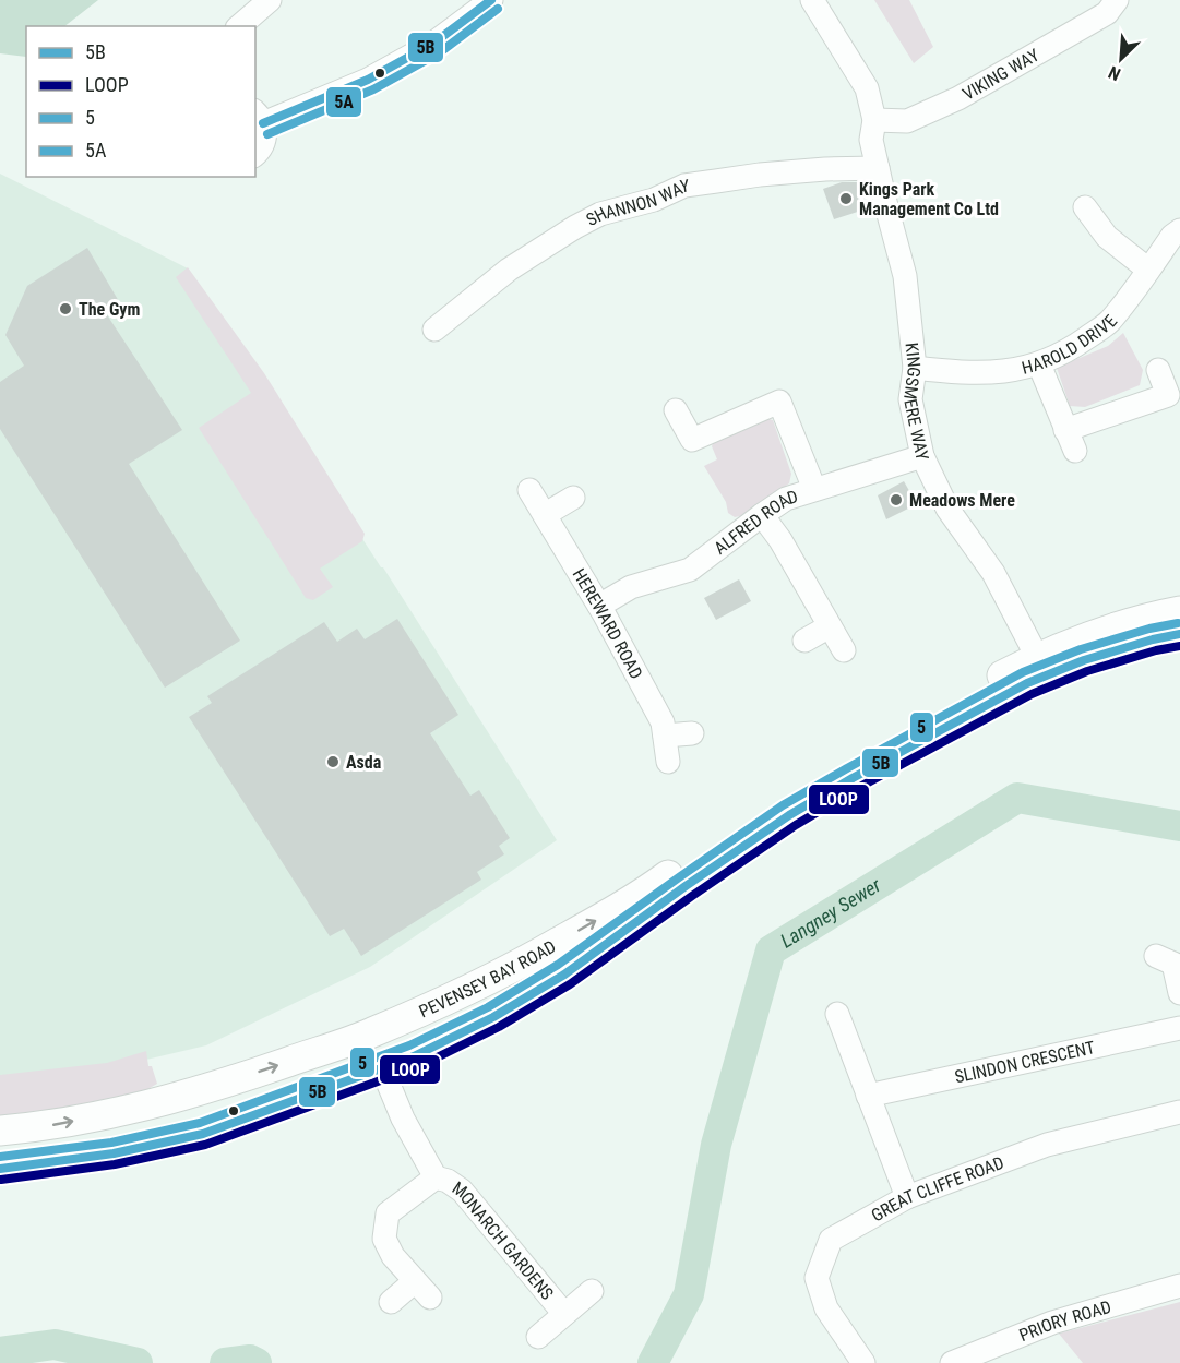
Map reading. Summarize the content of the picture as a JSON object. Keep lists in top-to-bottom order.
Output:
{
  "streets": {
    "main road": ["PEVENSEY BAY ROAD"],
    "street": [
      "VIKING WAY",
      "SHANNON WAY",
      "HAROLD DRIVE",
      "KINGSMERE WAY",
      "ALFRED ROAD",
      "HEREWARD ROAD",
      "SLINDON CRESCENT",
      "GREAT CLIFFE ROAD",
      "MONARCH GARDENS",
      "PRIORY ROAD"
    ]
  },
  "crossings": [
    ["VIKING WAY", "KINGSMERE WAY"],
    ["SHANNON WAY", "KINGSMERE WAY"],
    ["HAROLD DRIVE", "KINGSMERE WAY"],
    ["KINGSMERE WAY", "ALFRED ROAD"],
    ["KINGSMERE WAY", "PEVENSEY BAY ROAD"],
    ["ALFRED ROAD", "HEREWARD ROAD"],
    ["PEVENSEY BAY ROAD", "MONARCH GARDENS"]
  ],
  "water": ["Langney Sewer"],
  "places": [
    "Kings Park Management Co Ltd",
    "The Gym",
    "Meadows Mere",
    "Asda"
  ],
  "lines": [
    "transit line 5B",
    "transit line 5A",
    "transit line 5",
    "transit line LOOP"
  ],
  "legend": [
    "5B",
    "LOOP",
    "5",
    "5A"
  ],
  "north": "bottom left"
}
